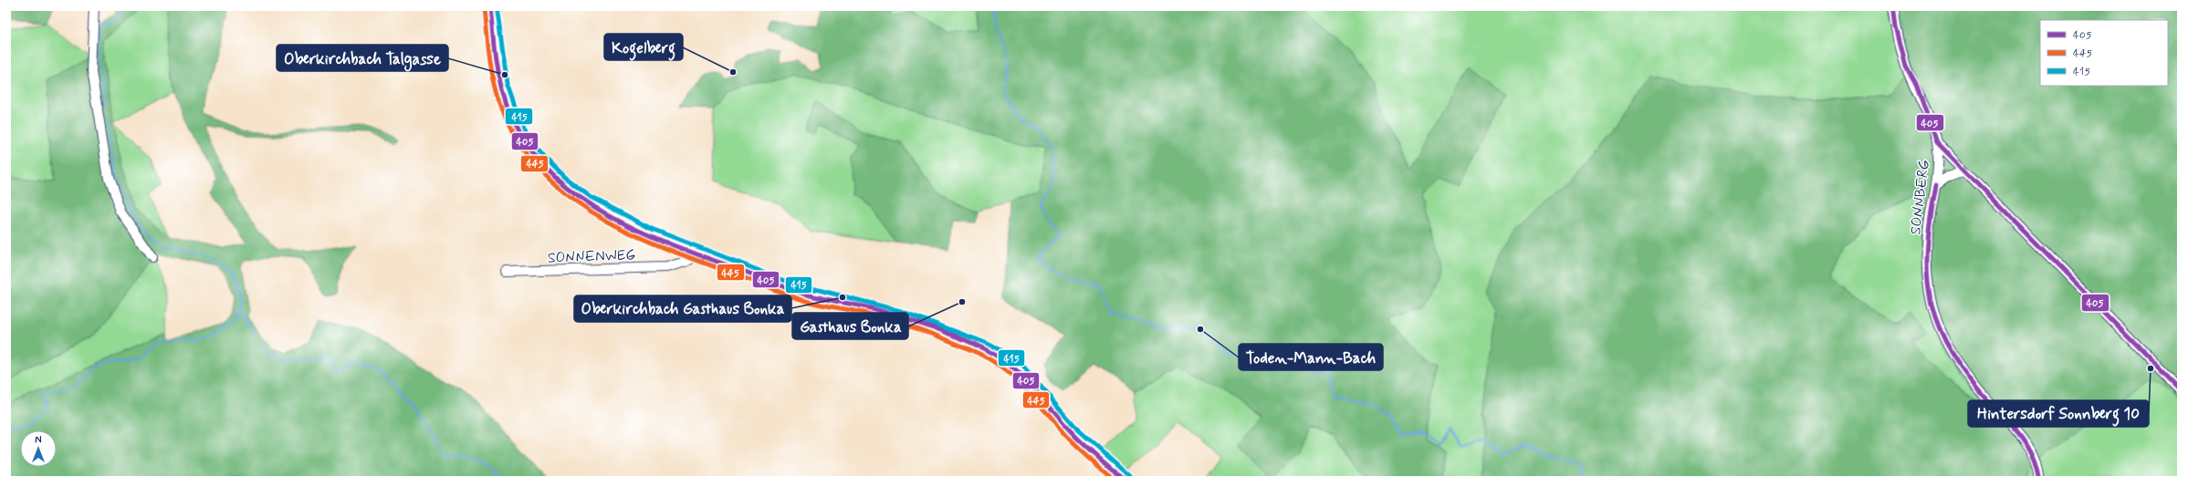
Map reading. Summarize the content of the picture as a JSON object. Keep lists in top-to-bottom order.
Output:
{
  "streets": {
    "street": ["SONNBERG", "SONNENWEG"]
  },
  "places": [
    "Kogelberg",
    "Oberkirchbach Talgasse",
    "Oberkirchbach Gasthaus Bonka",
    "Gasthaus Bonka",
    "Toden-Mann-Bach",
    "Hintersdorf Sonnberg 10"
  ],
  "lines": ["transit line 405", "transit line 415", "transit line 445"],
  "legend": ["405", "445", "415"],
  "north": "top"
}
